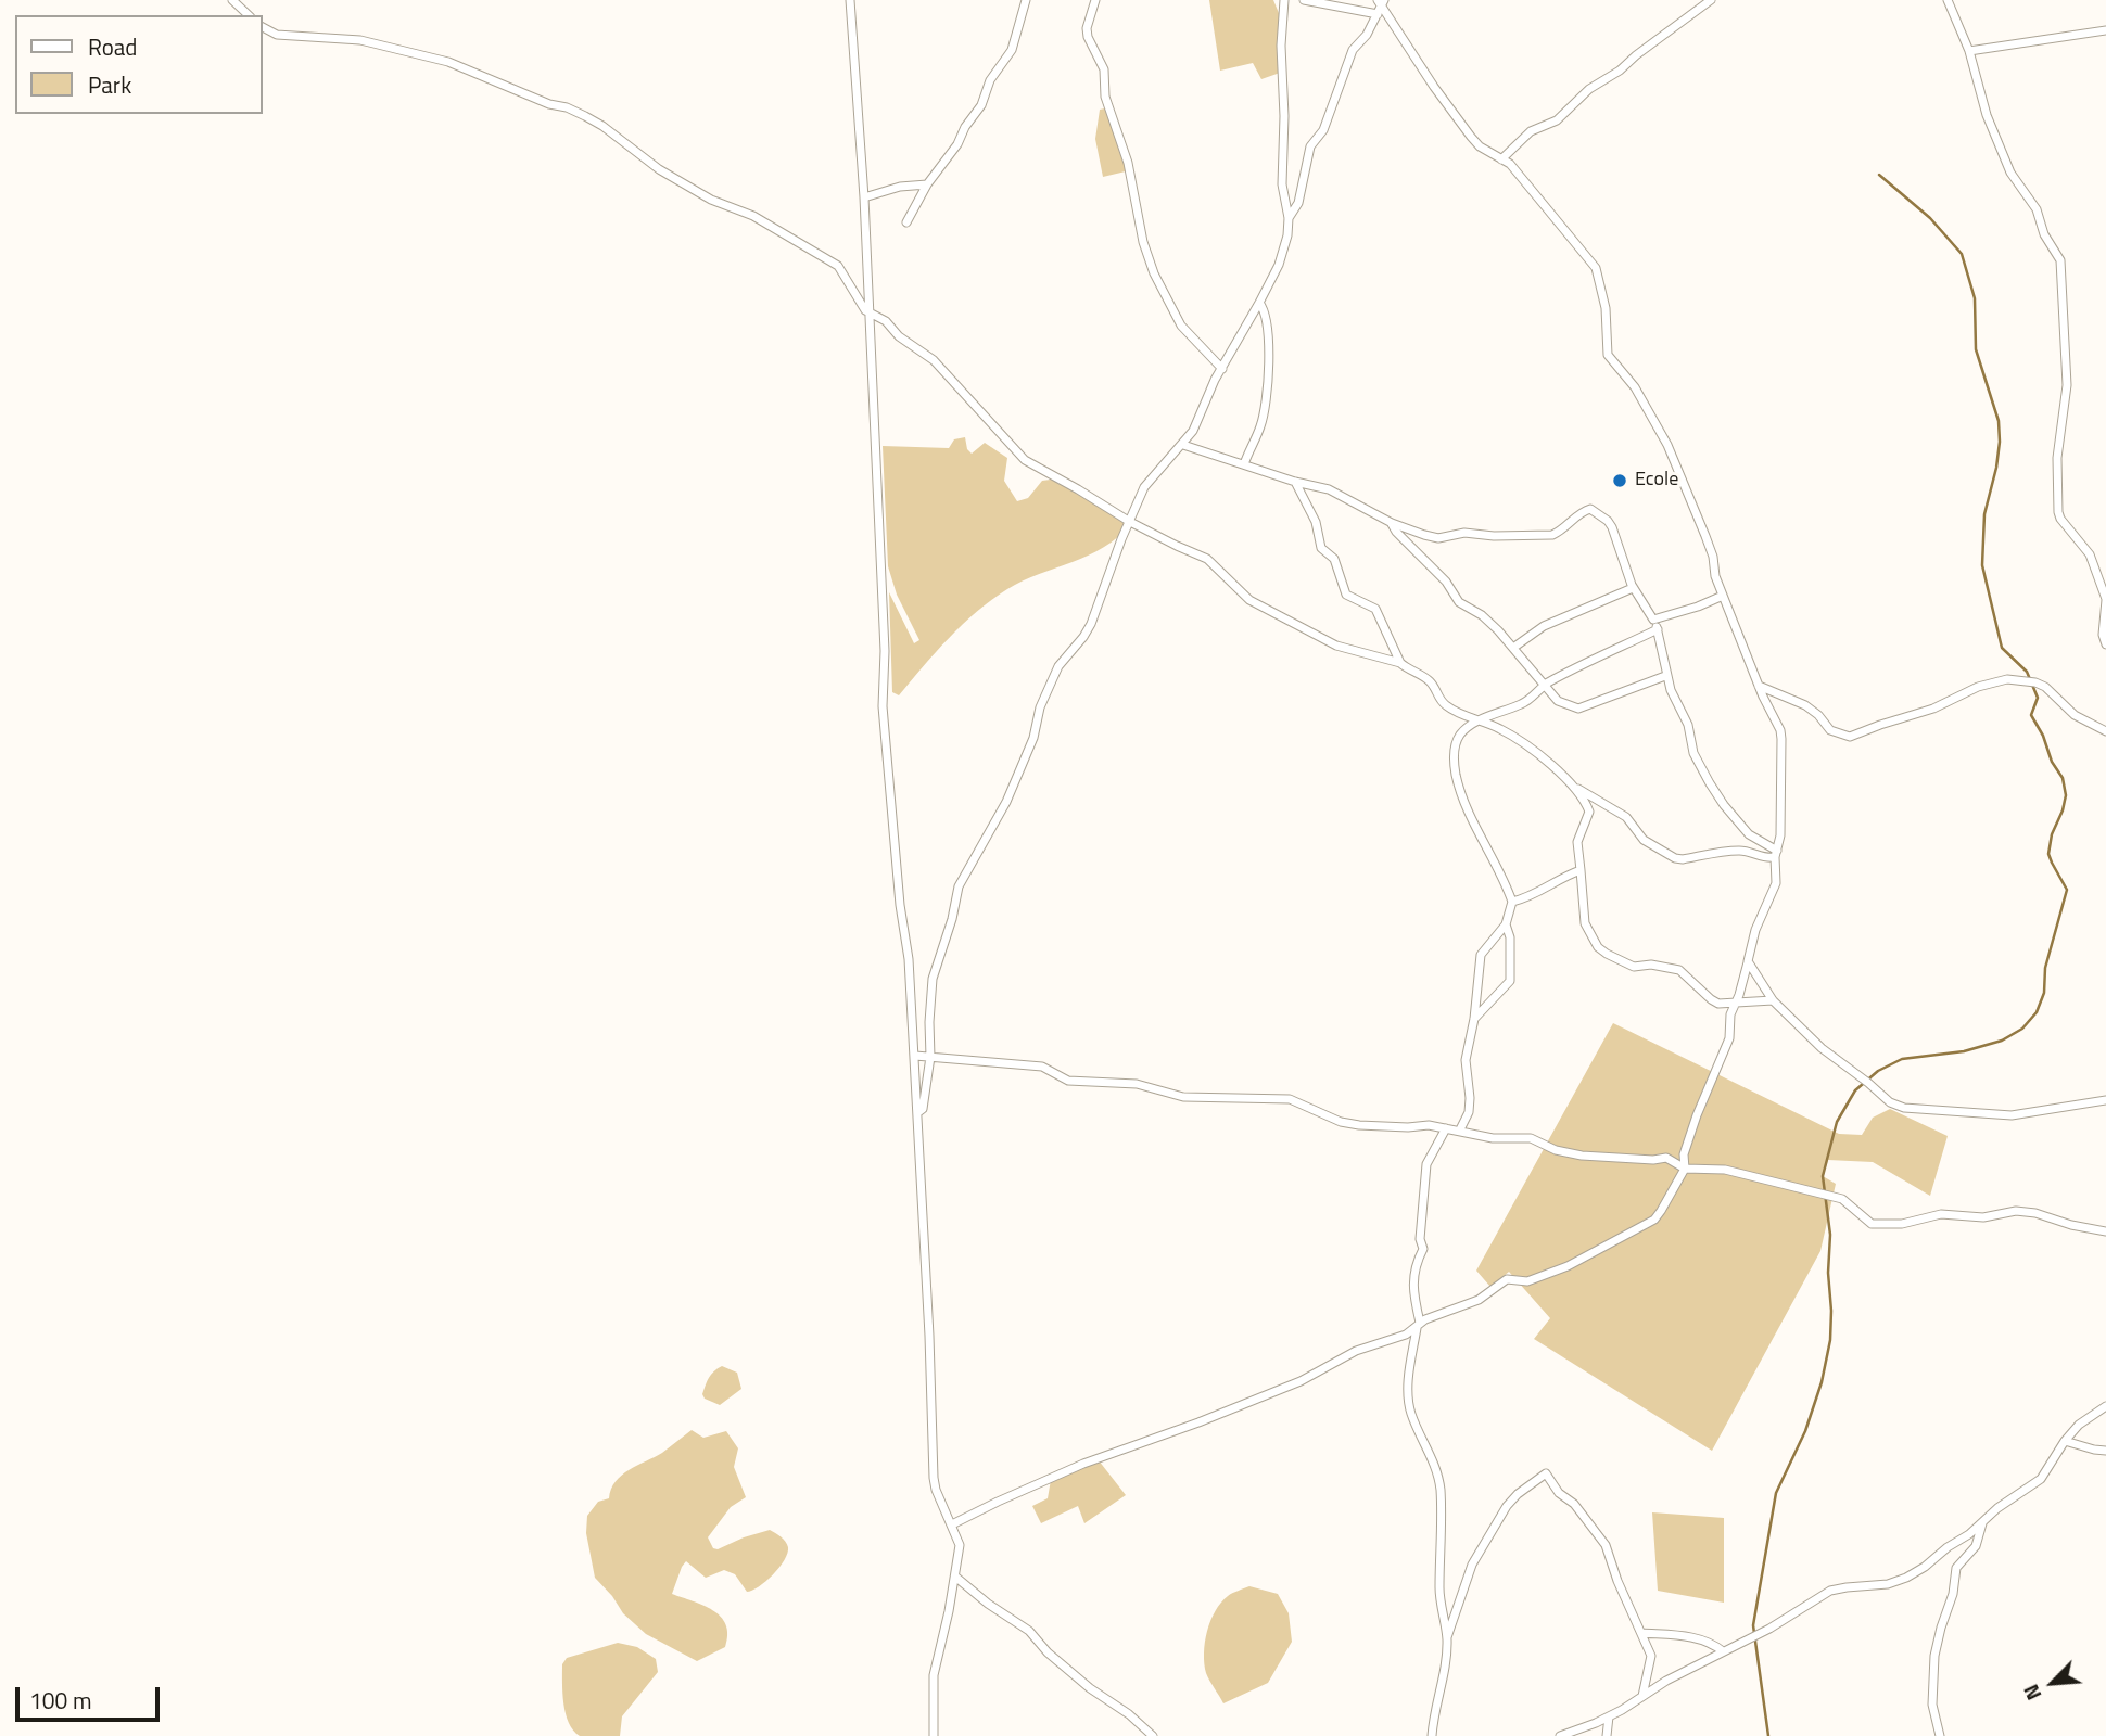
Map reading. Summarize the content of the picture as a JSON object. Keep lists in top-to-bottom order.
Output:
{
  "places": ["Ecole"],
  "legend": ["Road", "Park"],
  "scale_bar": "100 m",
  "north": "bottom left"
}
